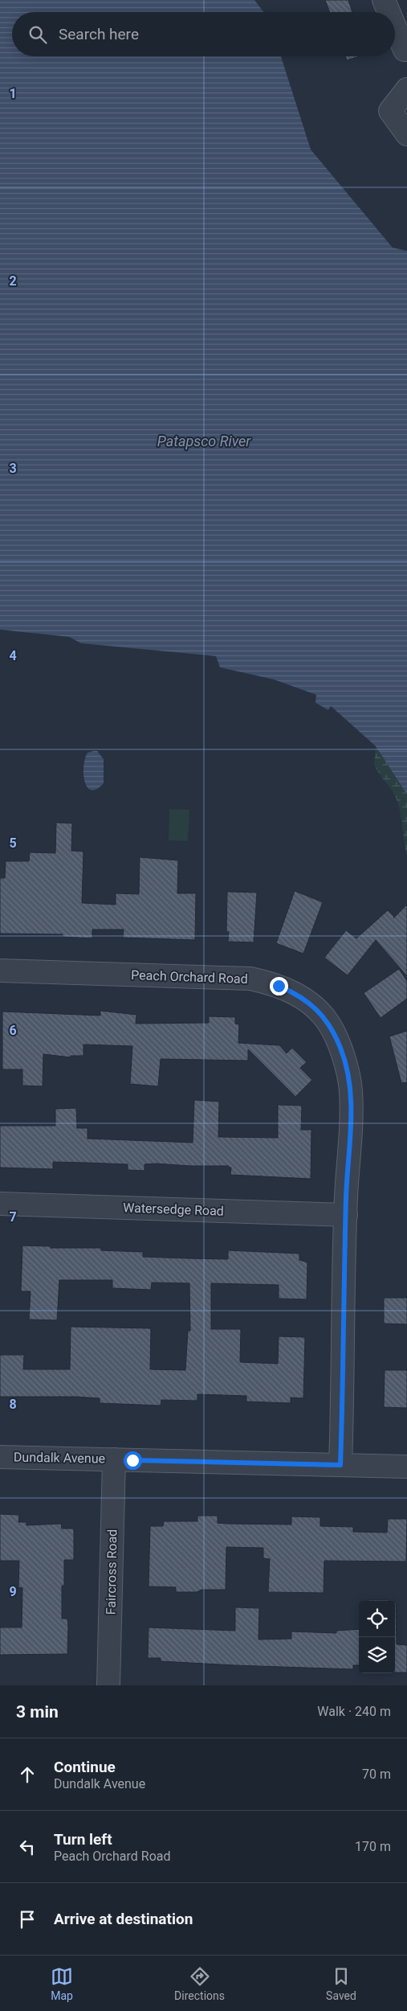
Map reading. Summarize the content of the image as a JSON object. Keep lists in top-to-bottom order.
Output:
{
  "streets": {
    "street": [
      "Peach Orchard Road",
      "Watersedge Road",
      "Dundalk Avenue",
      "Faircross Road"
    ]
  },
  "crossings": [
    ["Peach Orchard Road", "Watersedge Road"],
    ["Peach Orchard Road", "Dundalk Avenue"],
    ["Dundalk Avenue", "Faircross Road"]
  ],
  "water": ["Patapsco River"],
  "page": {
    "search": "Search here",
    "heading": ["3 min", "Walk · 240 m"],
    "list": [
      ["Continue", "Dundalk Avenue", "70 m"],
      ["Turn left", "Peach Orchard Road", "170 m"],
      "Arrive at destination"
    ],
    "nav": ["Map", "Directions", "Saved"]
  },
  "grid": {
    "rows": [
      "1",
      "2",
      "3",
      "4",
      "5",
      "6",
      "7",
      "8",
      "9"
    ]
  }
}
